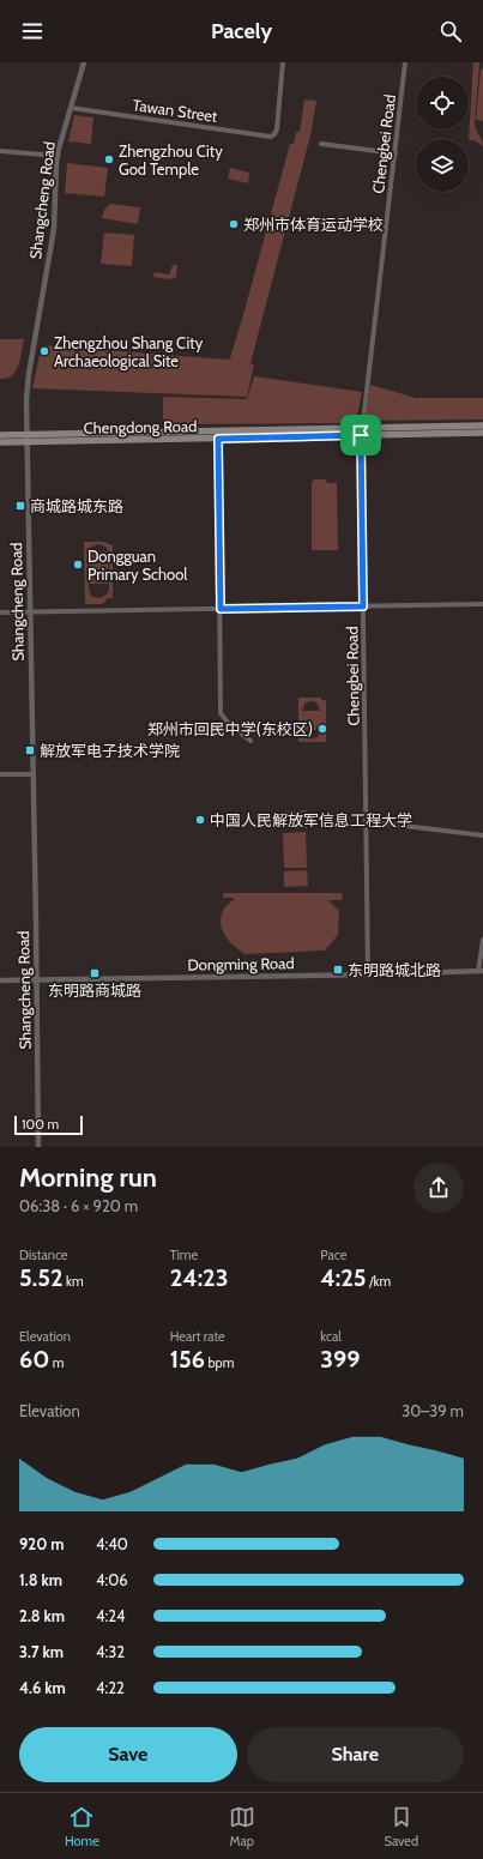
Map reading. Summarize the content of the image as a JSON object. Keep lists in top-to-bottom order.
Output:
{
  "streets": {
    "main road": ["Chengdong Road"],
    "street": [
      "Tawan Street",
      "Chengbei Road",
      "Shangcheng Road",
      "Dongming Road"
    ]
  },
  "crossings": [
    ["Tawan Street", "Shangcheng Road"],
    ["Chengbei Road", "Chengdong Road"],
    ["Chengbei Road", "Dongming Road"],
    ["Shangcheng Road", "Chengdong Road"],
    ["Shangcheng Road", "Dongming Road"]
  ],
  "places": {
    "other": [
      "Zhengzhou City God Temple",
      "郑州市体育运动学校",
      "Zhengzhou Shang City Archaeological Site",
      "Dongguan Primary School",
      "郑州市回民中学(东校区)",
      "中国人民解放军信息工程大学"
    ],
    "transit": [
      "商城路城东路",
      "解放军电子技术学院",
      "东明路城北路",
      "东明路商城路"
    ]
  },
  "scale_bar": "100 m",
  "page": {
    "header": "Pacely",
    "scale": "100 m",
    "heading": ["Morning run", "06:38 · 6 × 920 m"],
    "stats": [
      ["Distance", "5.52 km"],
      ["Time", "24:23"],
      ["Pace", "4:25 /km"],
      ["Elevation", "60 m"],
      ["Heart rate", "156 bpm"],
      ["kcal", "399"]
    ],
    "chart": ["Elevation", "30–39 m"],
    "list": [
      {
        "name": "920 m",
        "note": "4:40"
      },
      {
        "name": "1.8 km",
        "note": "4:06"
      },
      {
        "name": "2.8 km",
        "note": "4:24"
      },
      {
        "name": "3.7 km",
        "note": "4:32"
      },
      {
        "name": "4.6 km",
        "note": "4:22"
      }
    ],
    "buttons": ["Save", "Share"],
    "tabs": ["Home", "Map", "Saved"]
  }
}
